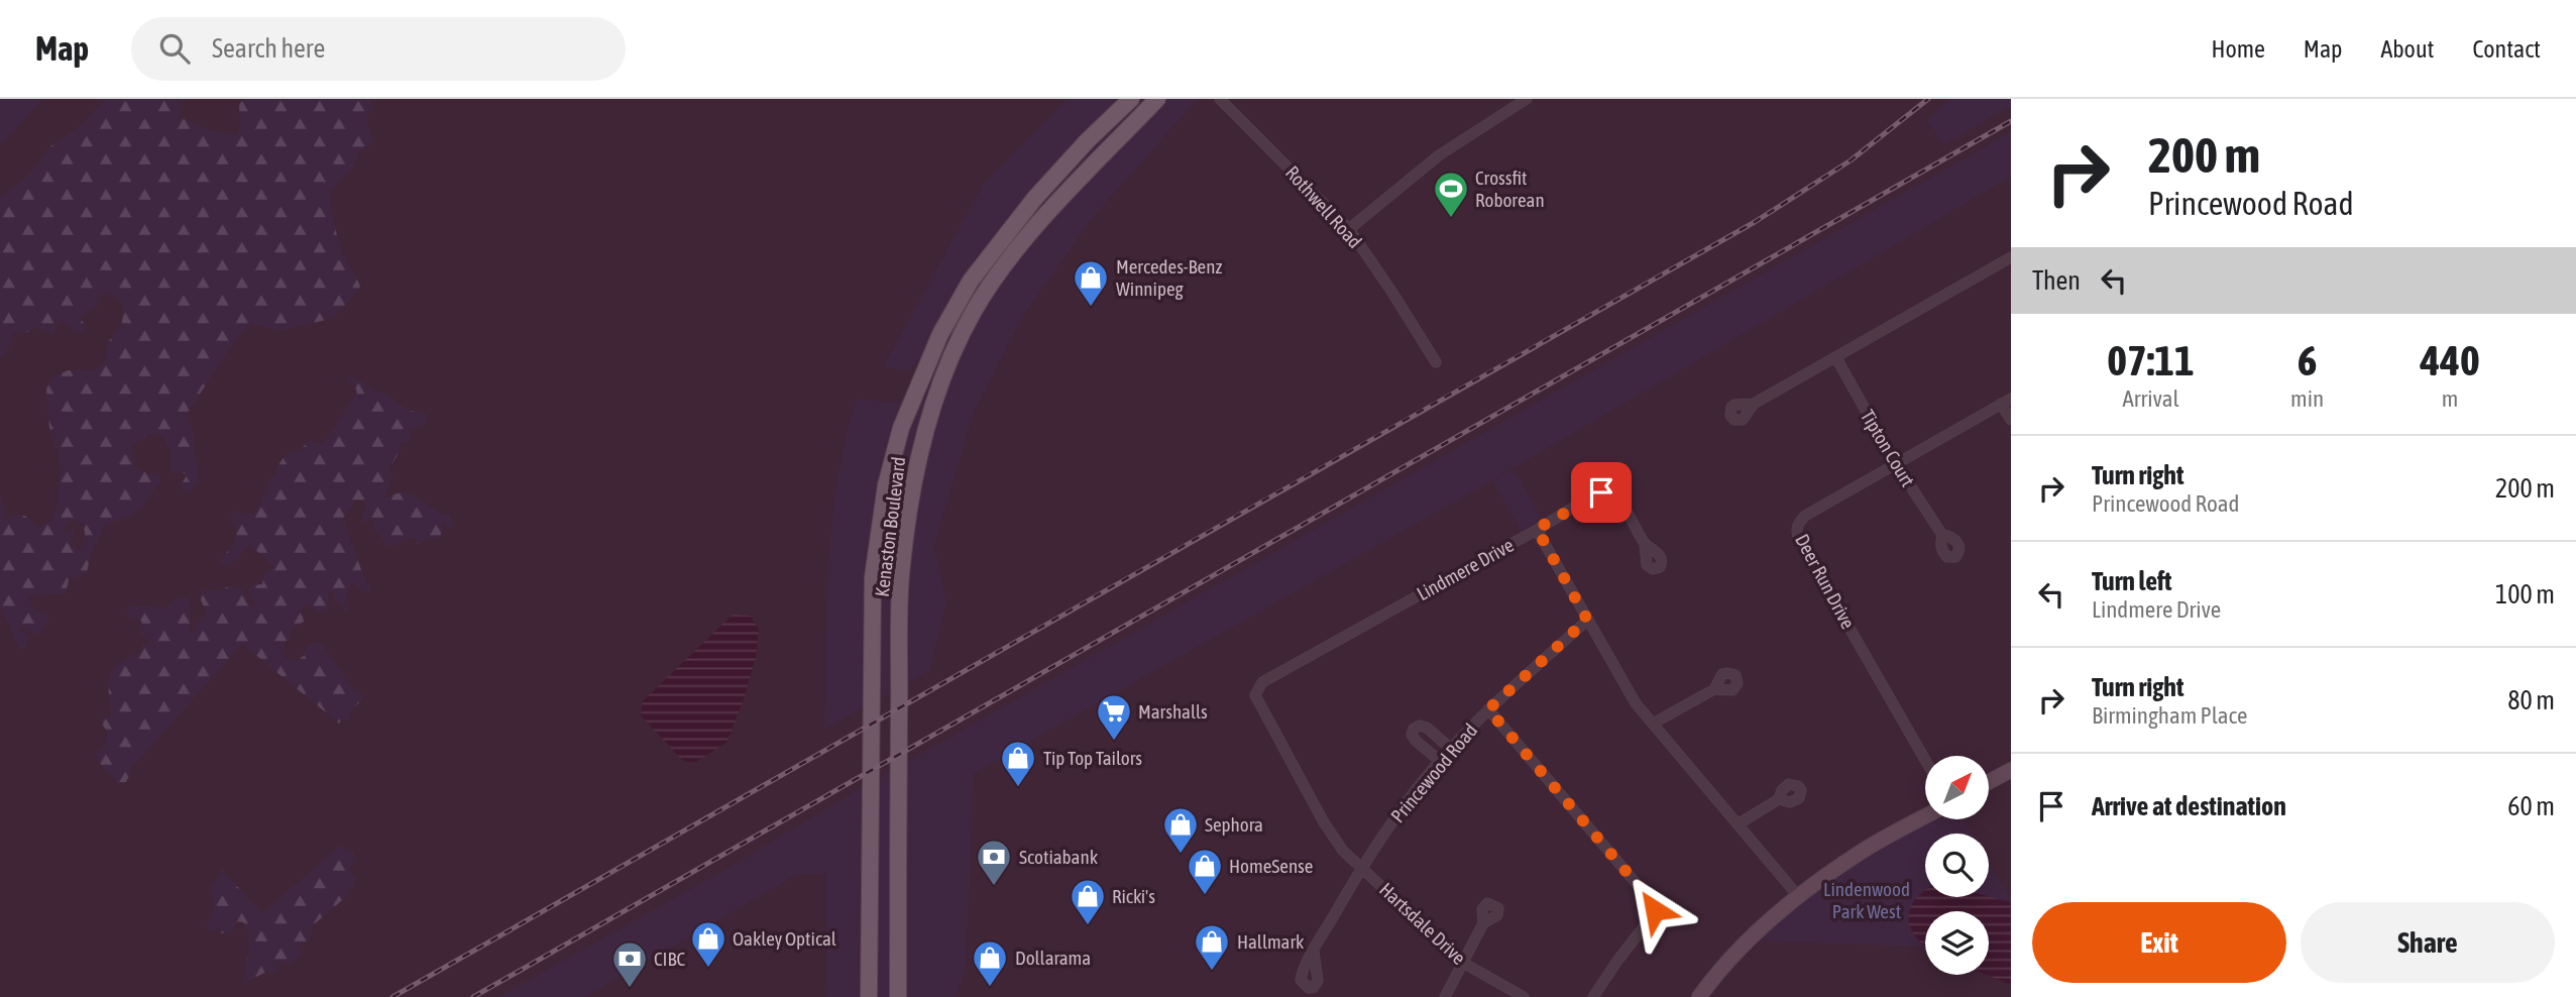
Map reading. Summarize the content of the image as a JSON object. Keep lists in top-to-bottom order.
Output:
{
  "streets": {
    "main road": ["Kenaston Boulevard"],
    "street": [
      "Rothwell Road",
      "Tipton Court",
      "Lindmere Drive",
      "Deer Run Drive",
      "Princewood Road",
      "Hartsdale Drive"
    ]
  },
  "crossings": [
    ["Tipton Court", "Deer Run Drive"],
    ["Lindmere Drive", "Princewood Road"],
    ["Lindmere Drive", "Hartsdale Drive"],
    ["Princewood Road", "Hartsdale Drive"]
  ],
  "parks": ["Lindenwood Park West"],
  "places": {
    "sports": ["Crossfit Roborean"],
    "shop": [
      "Mercedes-Benz Winnipeg",
      "Tip Top Tailors",
      "Sephora",
      "HomeSense",
      "Ricki's",
      "Oakley Optical",
      "Hallmark",
      "Dollarama"
    ],
    "supermarket": ["Marshalls"],
    "bank": ["Scotiabank", "CIBC"]
  },
  "north": "top right",
  "page": {
    "header": "Map",
    "search": "Search here",
    "nav": [
      "Home",
      "Map",
      "About",
      "Contact"
    ],
    "turn": ["200 m", "Princewood Road"],
    "then": "Then",
    "eta": [
      "07:11",
      "Arrival",
      "6",
      "min",
      "440",
      "m"
    ],
    "list": [
      {
        "name": "Turn right",
        "note": "Princewood Road",
        "value": "200 m"
      },
      {
        "name": "Turn left",
        "note": "Lindmere Drive",
        "value": "100 m"
      },
      {
        "name": "Turn right",
        "note": "Birmingham Place",
        "value": "80 m"
      },
      {
        "name": "Arrive at destination",
        "value": "60 m"
      }
    ],
    "buttons": ["Exit", "Share"]
  }
}
